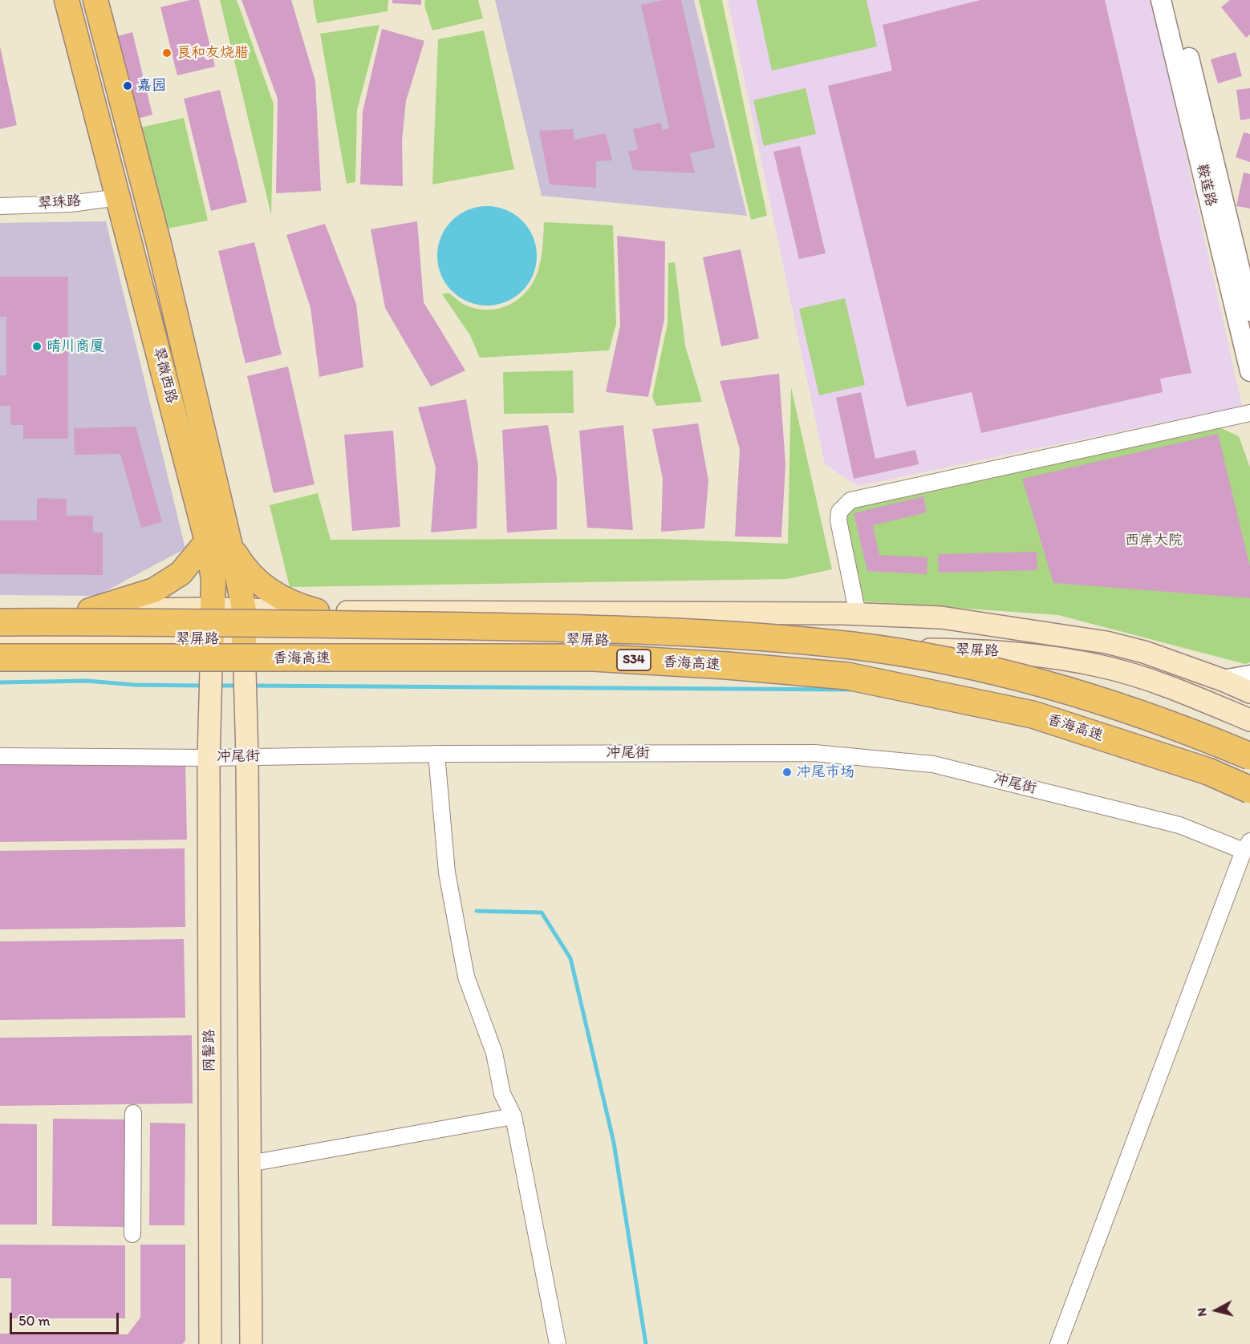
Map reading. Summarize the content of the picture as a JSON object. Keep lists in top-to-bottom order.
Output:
{
  "streets": {
    "highway": ["香海高速", "S34"],
    "main road": ["翠微西路", "翠屏路", "网髻路"],
    "street": ["鞍莲路", "翠珠路", "冲尾街"]
  },
  "crossings": [
    ["翠珠路", "翠微西路"],
    ["翠微西路", "翠屏路"],
    ["翠微西路", "冲尾街"],
    ["翠微西路", "网髻路"],
    ["冲尾街", "网髻路"]
  ],
  "parks": ["西岸大院"],
  "places": [
    "良和友烧腊",
    "嘉园",
    "晴川商厦",
    "冲尾市场"
  ],
  "scale_bar": "50 m",
  "north": "left"
}
